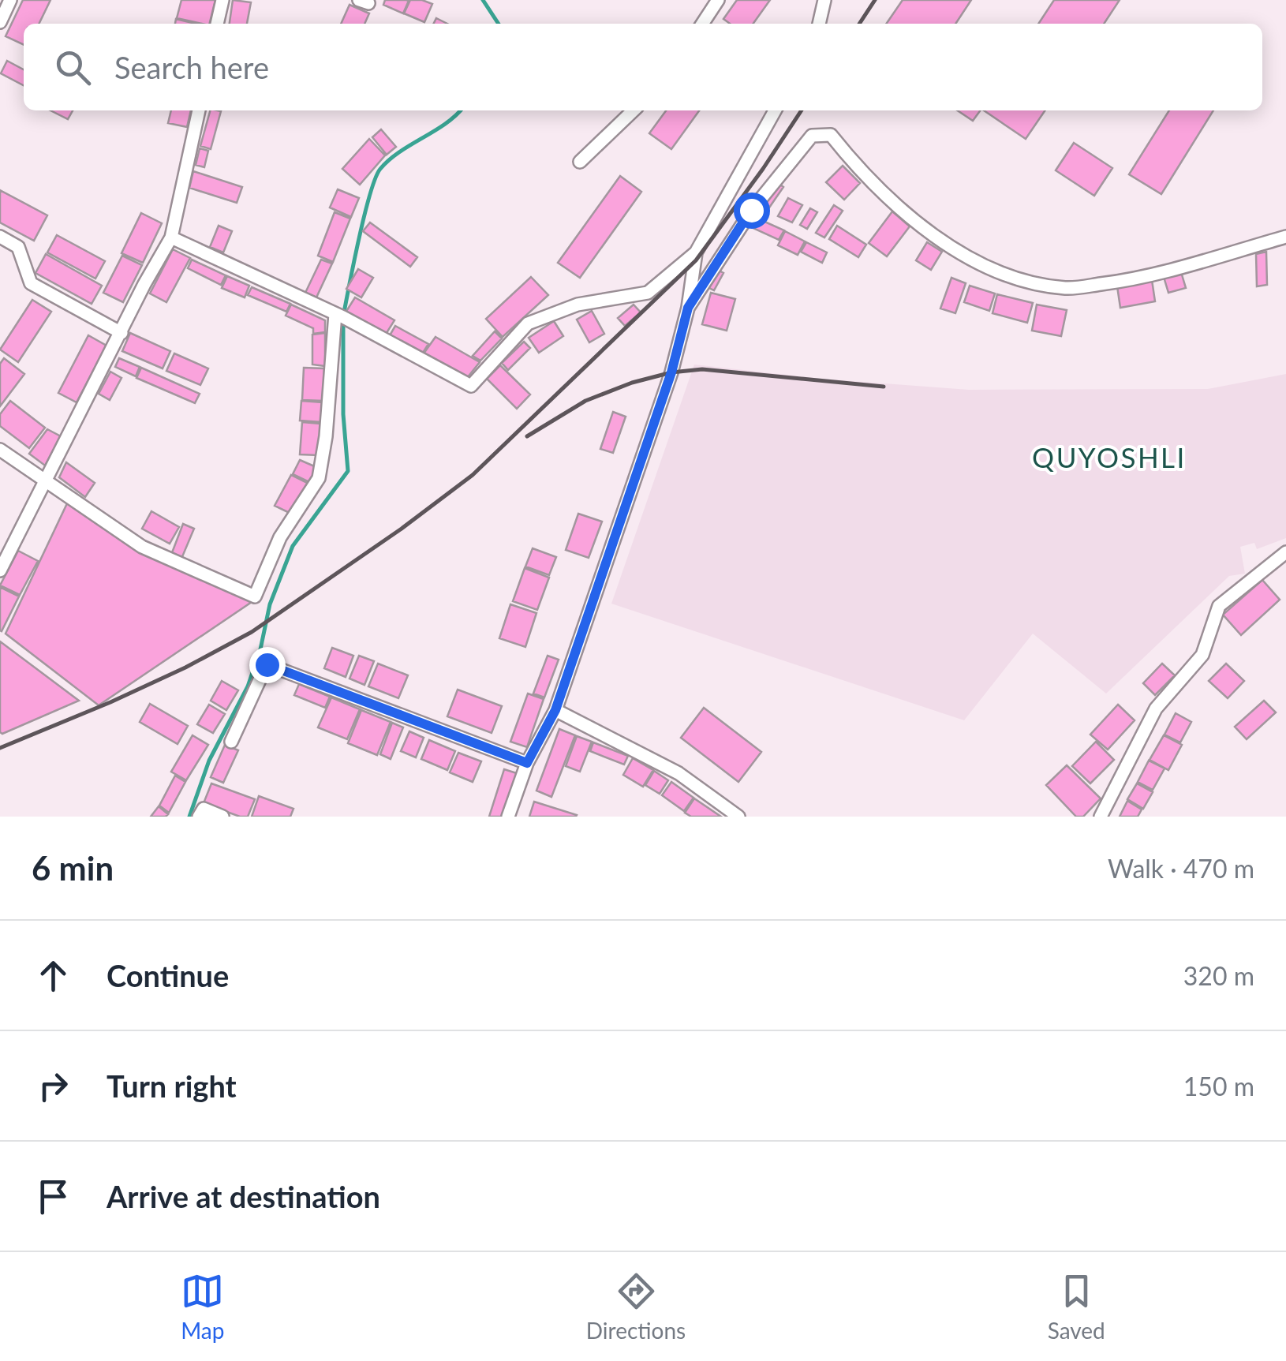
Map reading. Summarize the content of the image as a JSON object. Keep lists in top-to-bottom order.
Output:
{
  "districts": ["QUYOSHLI"],
  "page": {
    "search": "Search here",
    "heading": ["6 min", "Walk · 470 m"],
    "list": [
      ["Continue", "320 m"],
      ["Turn right", "150 m"],
      "Arrive at destination"
    ],
    "nav": ["Map", "Directions", "Saved"]
  }
}
